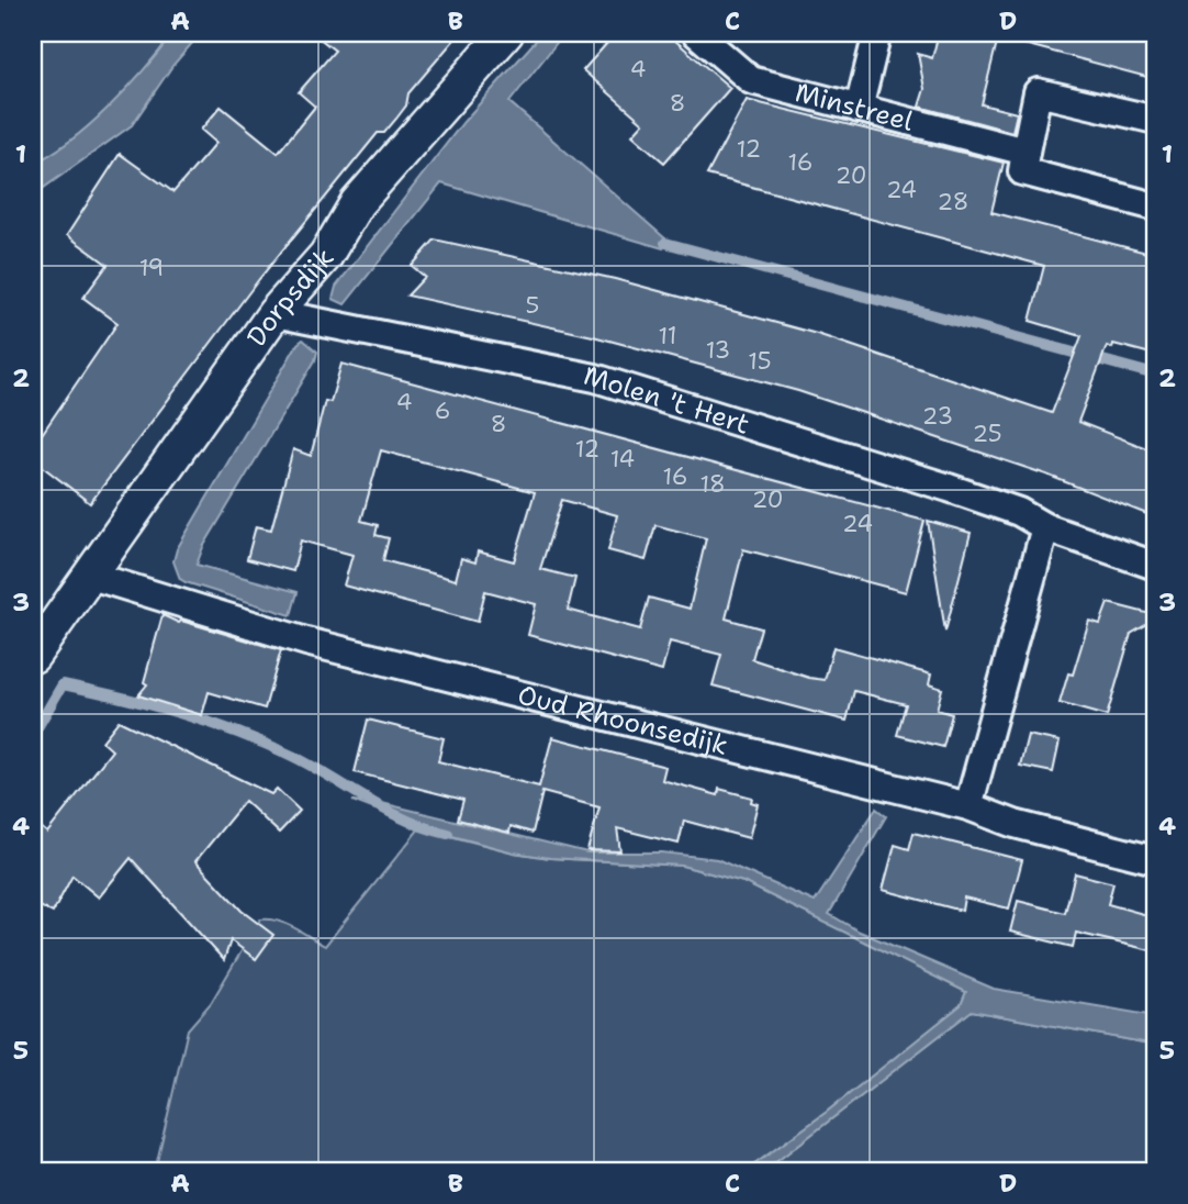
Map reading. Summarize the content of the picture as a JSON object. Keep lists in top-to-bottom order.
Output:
{
  "streets": {
    "street": [
      "Minstreel",
      "Dorpsdijk",
      "Molen 't Hert",
      "Oud Rhoonsedijk"
    ]
  },
  "crossings": [
    ["Dorpsdijk", "Molen 't Hert"],
    ["Dorpsdijk", "Oud Rhoonsedijk"]
  ],
  "house_numbers": [
    "4",
    "8",
    "12",
    "16",
    "20",
    "24",
    "28",
    "19",
    "5",
    "11",
    "13",
    "15",
    "4",
    "6",
    "23",
    "8",
    "25",
    "12",
    "14",
    "16",
    "18",
    "20",
    "24"
  ],
  "grid": {
    "columns": [
      "A",
      "B",
      "C",
      "D"
    ],
    "rows": [
      "1",
      "2",
      "3",
      "4",
      "5"
    ]
  }
}
